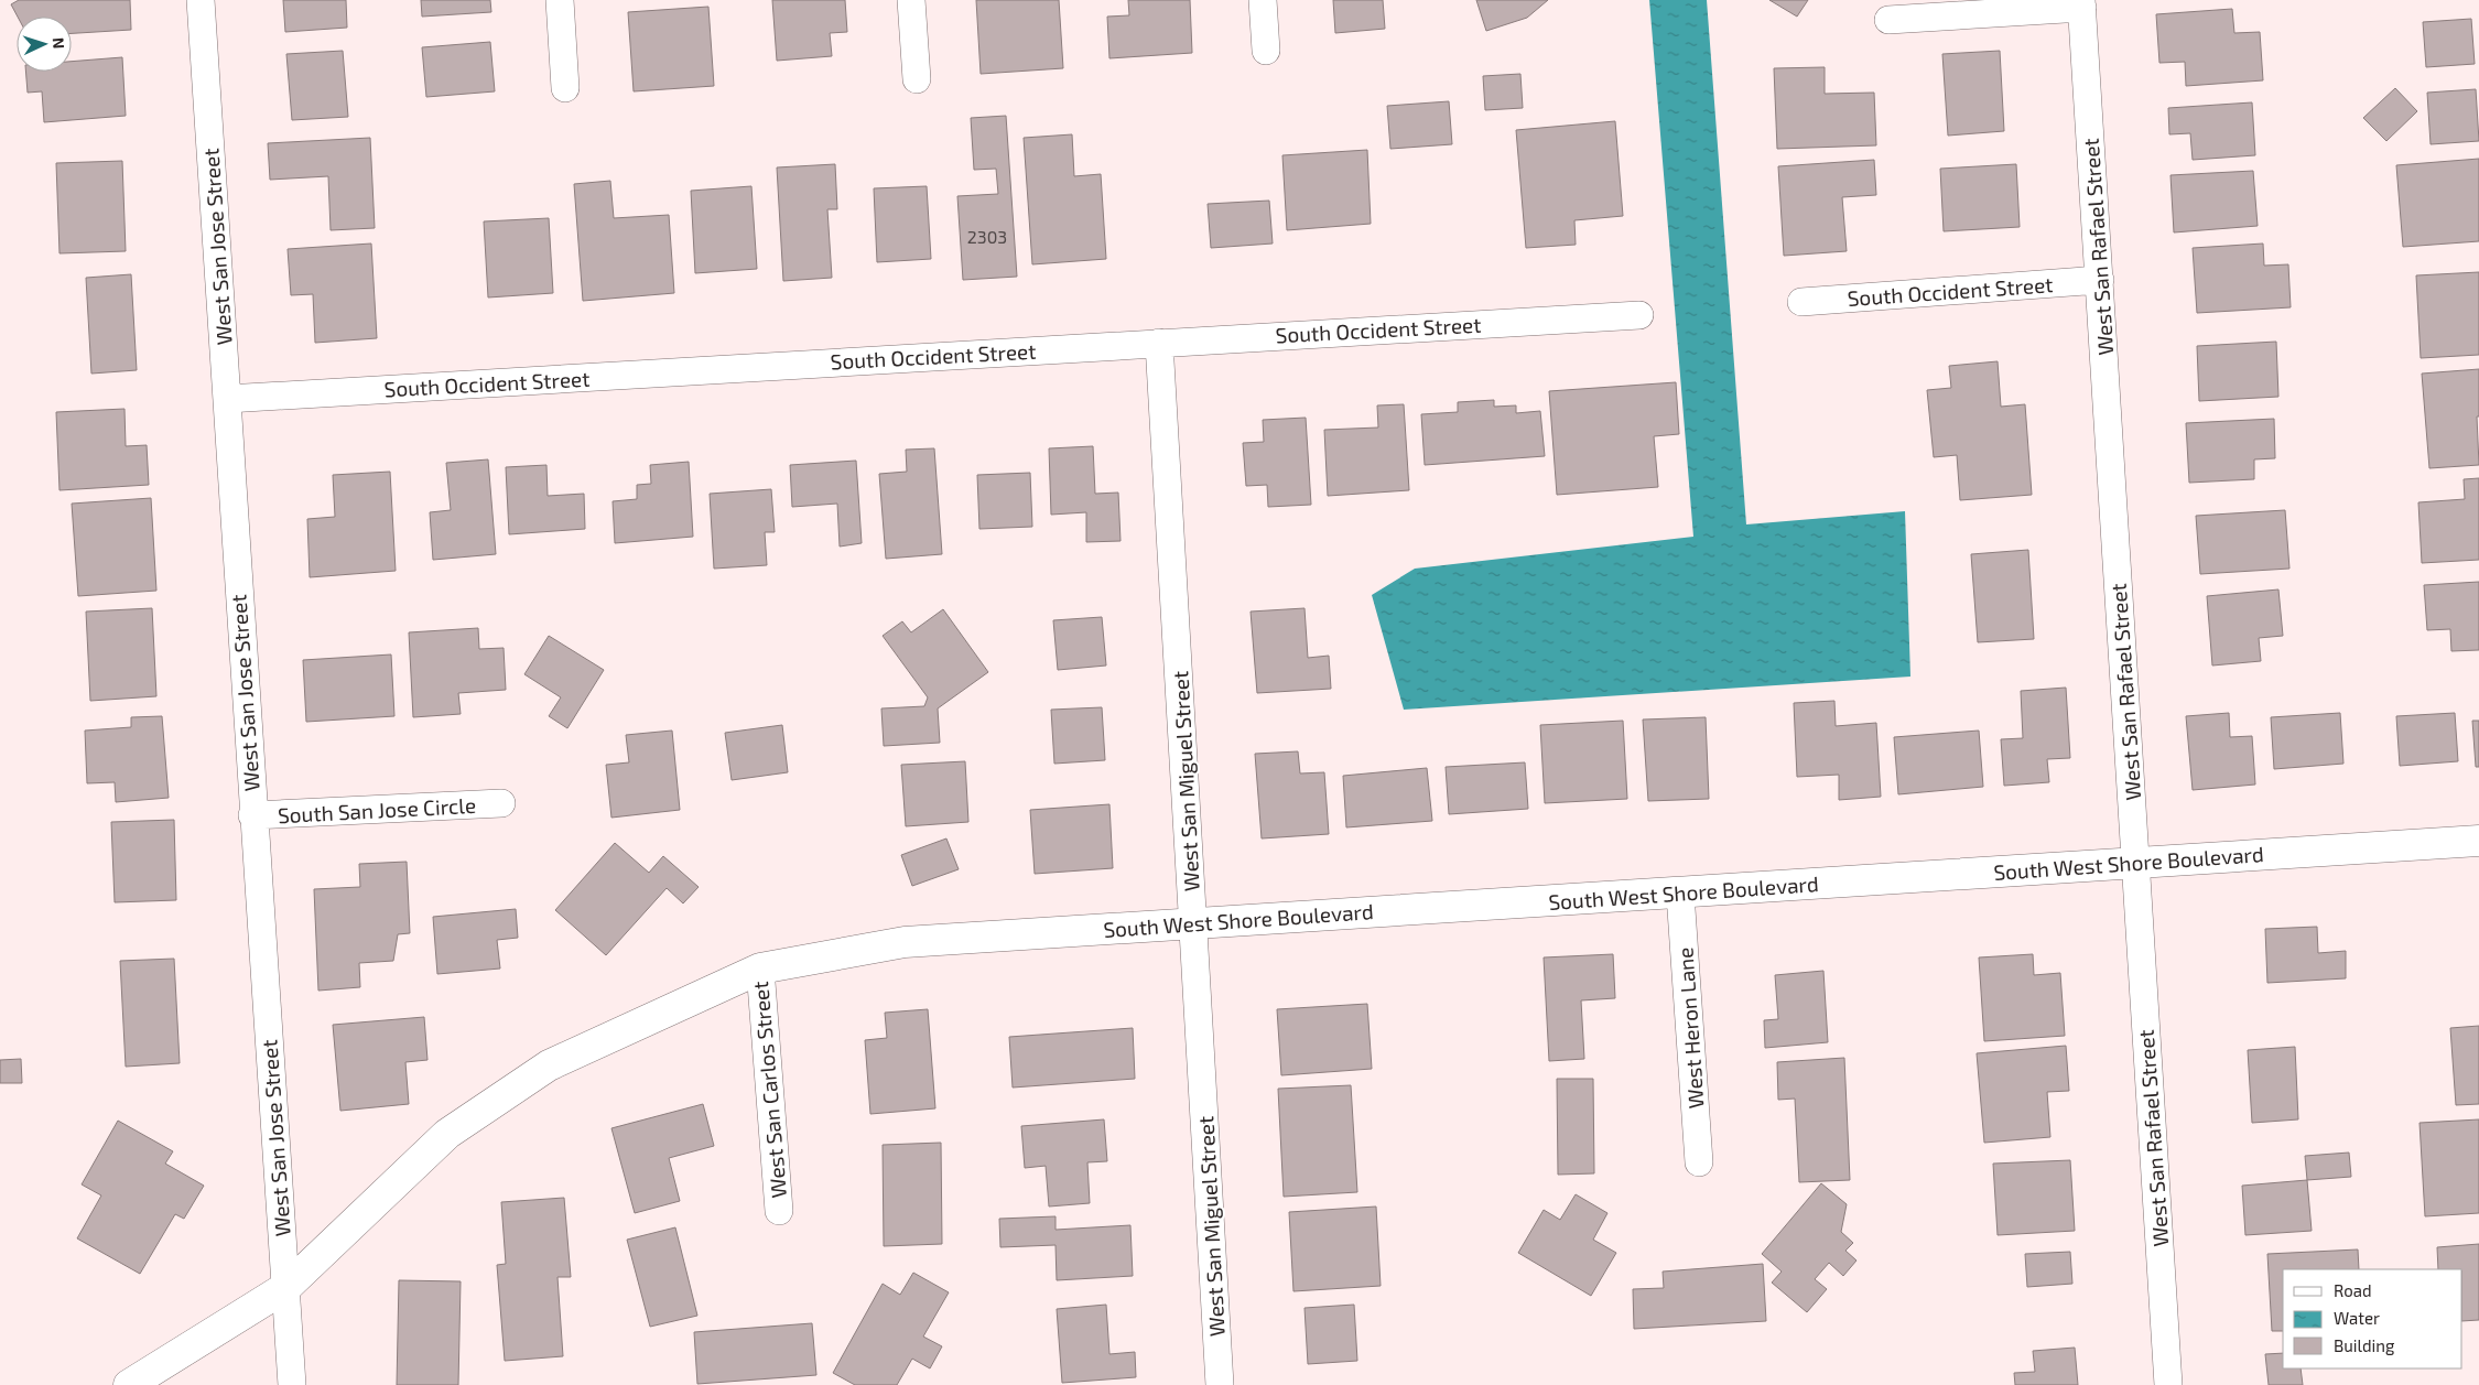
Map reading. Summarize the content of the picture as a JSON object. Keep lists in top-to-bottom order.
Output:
{
  "streets": {
    "street": [
      "West San Jose Street",
      "West San Rafael Street",
      "South Occident Street",
      "West San Miguel Street",
      "South San Jose Circle",
      "South West Shore Boulevard",
      "West Heron Lane",
      "West San Carlos Street"
    ]
  },
  "crossings": [
    ["West San Jose Street", "South Occident Street"],
    ["West San Jose Street", "South San Jose Circle"],
    ["West San Jose Street", "South West Shore Boulevard"],
    ["West San Rafael Street", "South Occident Street"],
    ["West San Rafael Street", "South West Shore Boulevard"],
    ["South Occident Street", "West San Miguel Street"],
    ["West San Miguel Street", "South West Shore Boulevard"],
    ["South West Shore Boulevard", "West Heron Lane"],
    ["South West Shore Boulevard", "West San Carlos Street"]
  ],
  "house_numbers": ["2303"],
  "legend": ["Road", "Water", "Building"],
  "north": "right"
}
